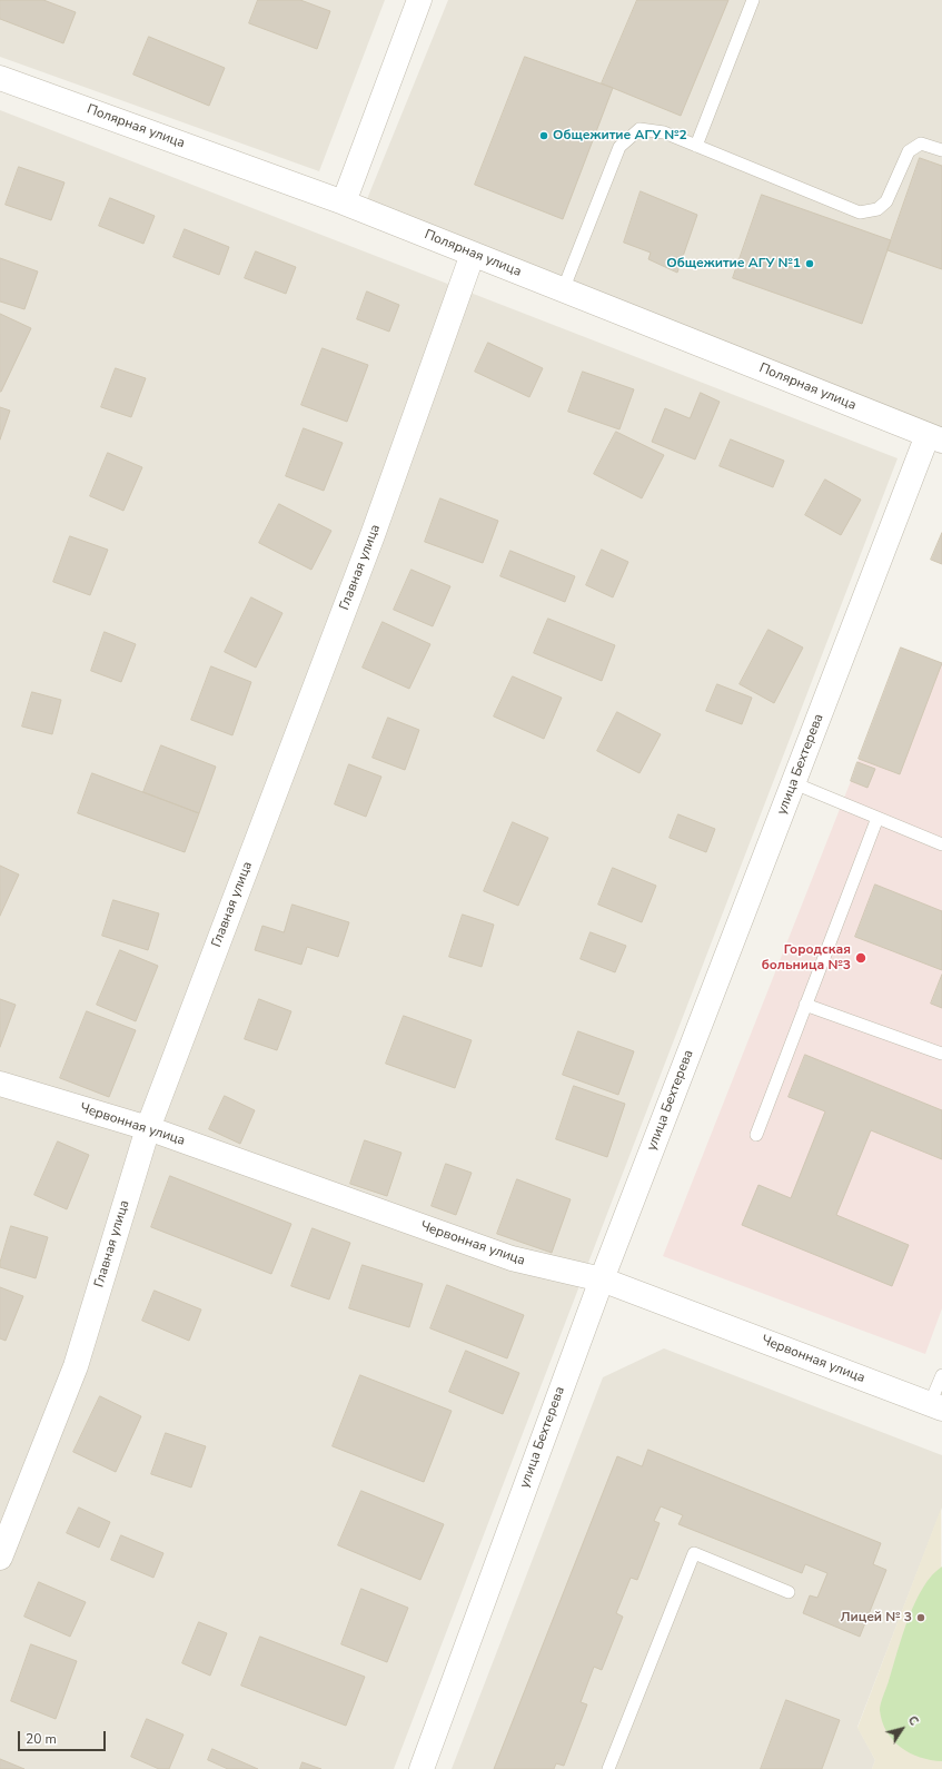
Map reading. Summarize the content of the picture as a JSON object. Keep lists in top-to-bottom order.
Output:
{
  "streets": {
    "street": [
      "Полярная улица",
      "Главная улица",
      "улица Бехтерева",
      "Червонная улица"
    ]
  },
  "crossings": [
    ["Полярная улица", "Главная улица"],
    ["Полярная улица", "улица Бехтерева"],
    ["Главная улица", "Червонная улица"],
    ["улица Бехтерева", "Червонная улица"]
  ],
  "places": [
    "Общежитие АГУ №2",
    "Общежитие АГУ №1",
    "Городская больница №3",
    "Лицей № 3"
  ],
  "scale_bar": "20 m",
  "north": "top right"
}
